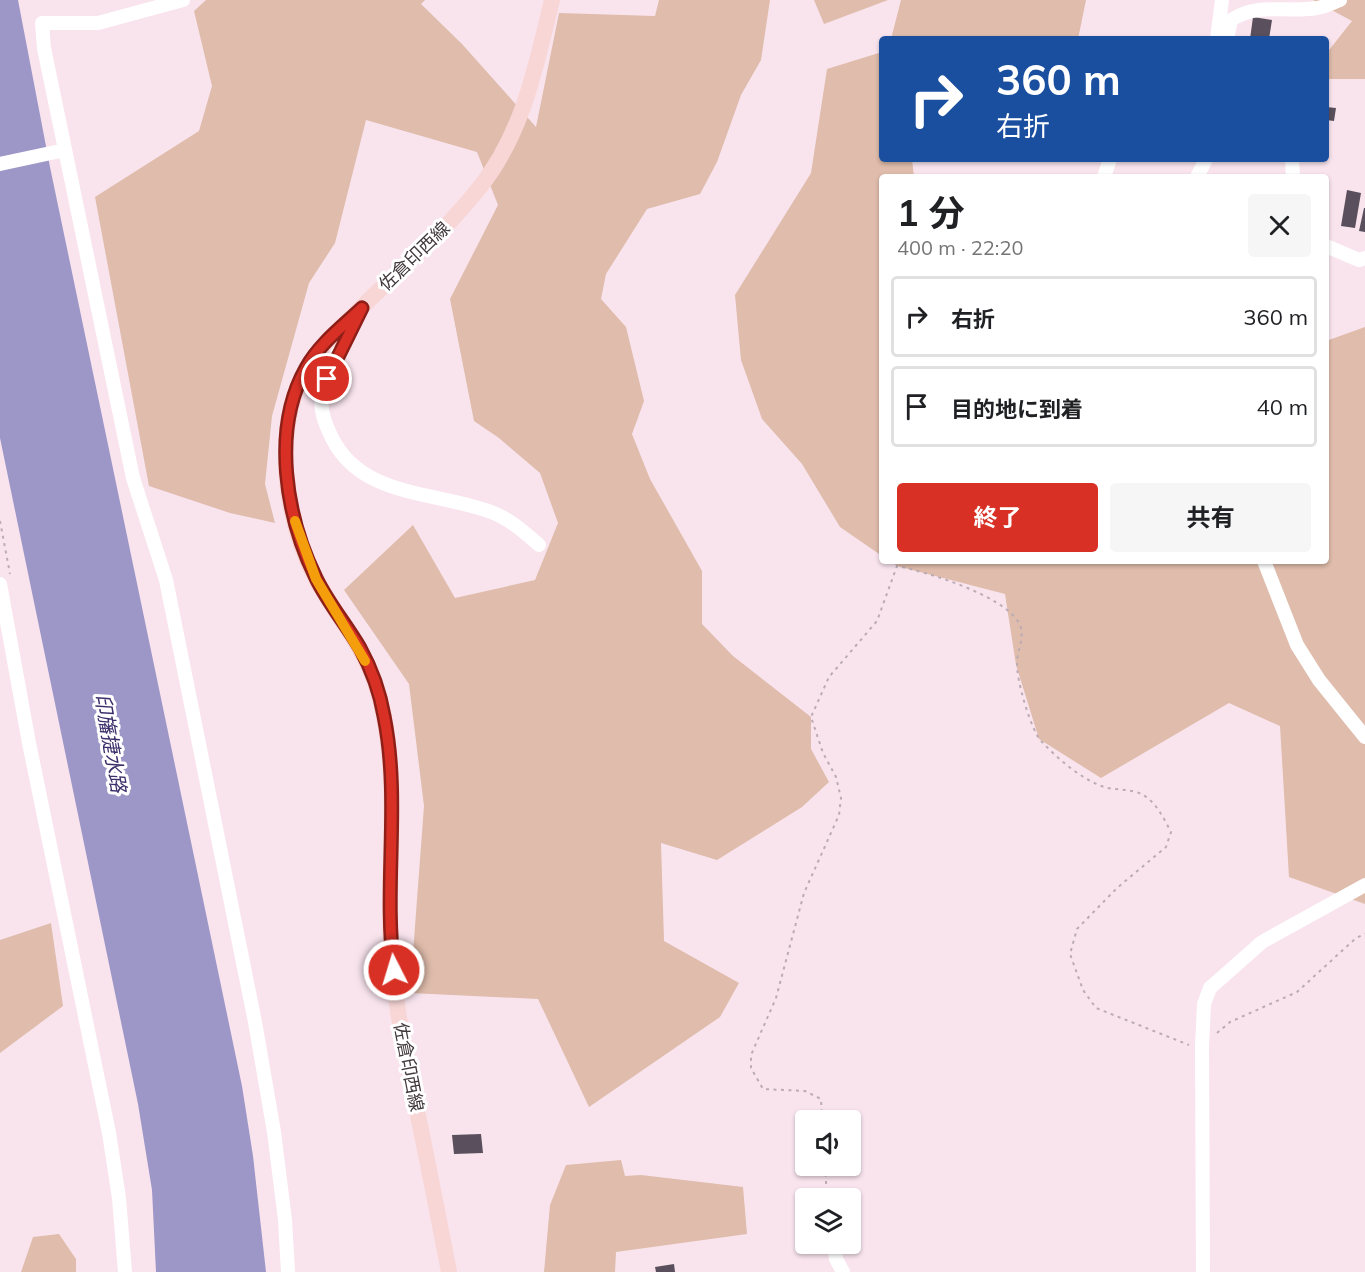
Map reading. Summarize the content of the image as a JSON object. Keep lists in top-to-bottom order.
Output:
{
  "streets": {
    "main road": ["佐倉印西線"]
  },
  "water": ["印旛捷水路"],
  "page": {
    "turn": ["360 m", "右折"],
    "heading": ["1 分", "400 m · 22:20"],
    "list": [
      {
        "name": "右折",
        "value": "360 m"
      },
      {
        "name": "目的地に到着",
        "value": "40 m"
      }
    ],
    "buttons": ["終了", "共有"]
  }
}
